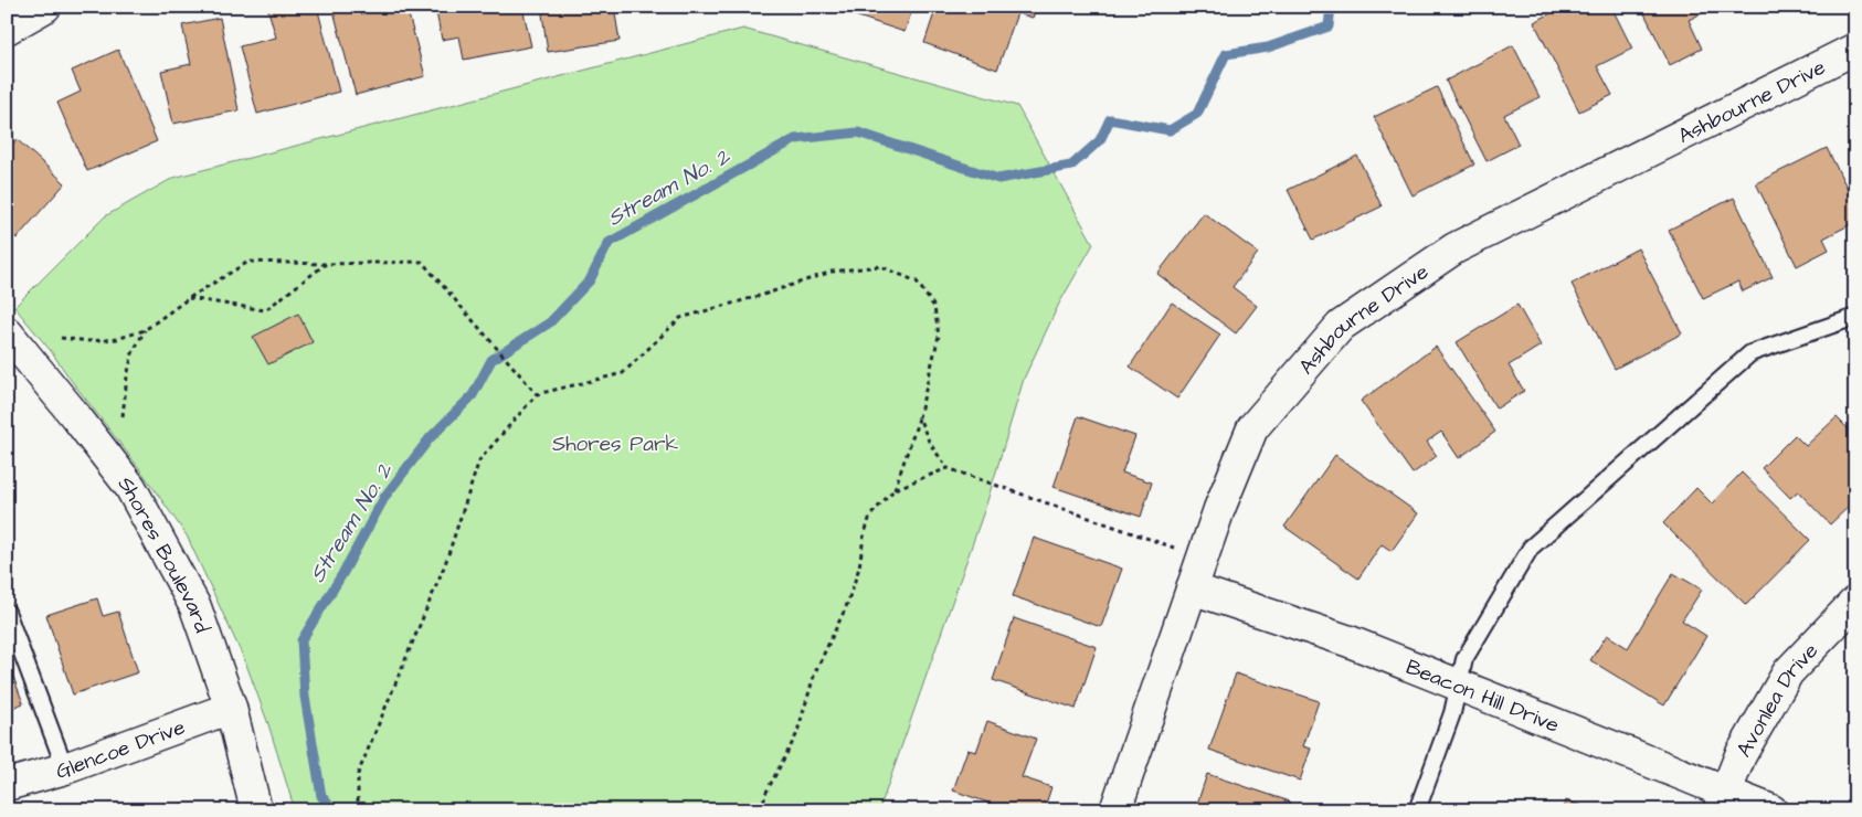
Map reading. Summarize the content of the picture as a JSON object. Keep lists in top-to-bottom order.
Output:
{
  "streets": {
    "street": [
      "Ashbourne Drive",
      "Shores Boulevard",
      "Beacon Hill Drive",
      "Avonlea Drive",
      "Glencoe Drive"
    ]
  },
  "crossings": [
    ["Ashbourne Drive", "Beacon Hill Drive"],
    ["Shores Boulevard", "Glencoe Drive"],
    ["Beacon Hill Drive", "Avonlea Drive"]
  ],
  "water": ["Stream No. 2"],
  "parks": ["Shores Park"]
}
